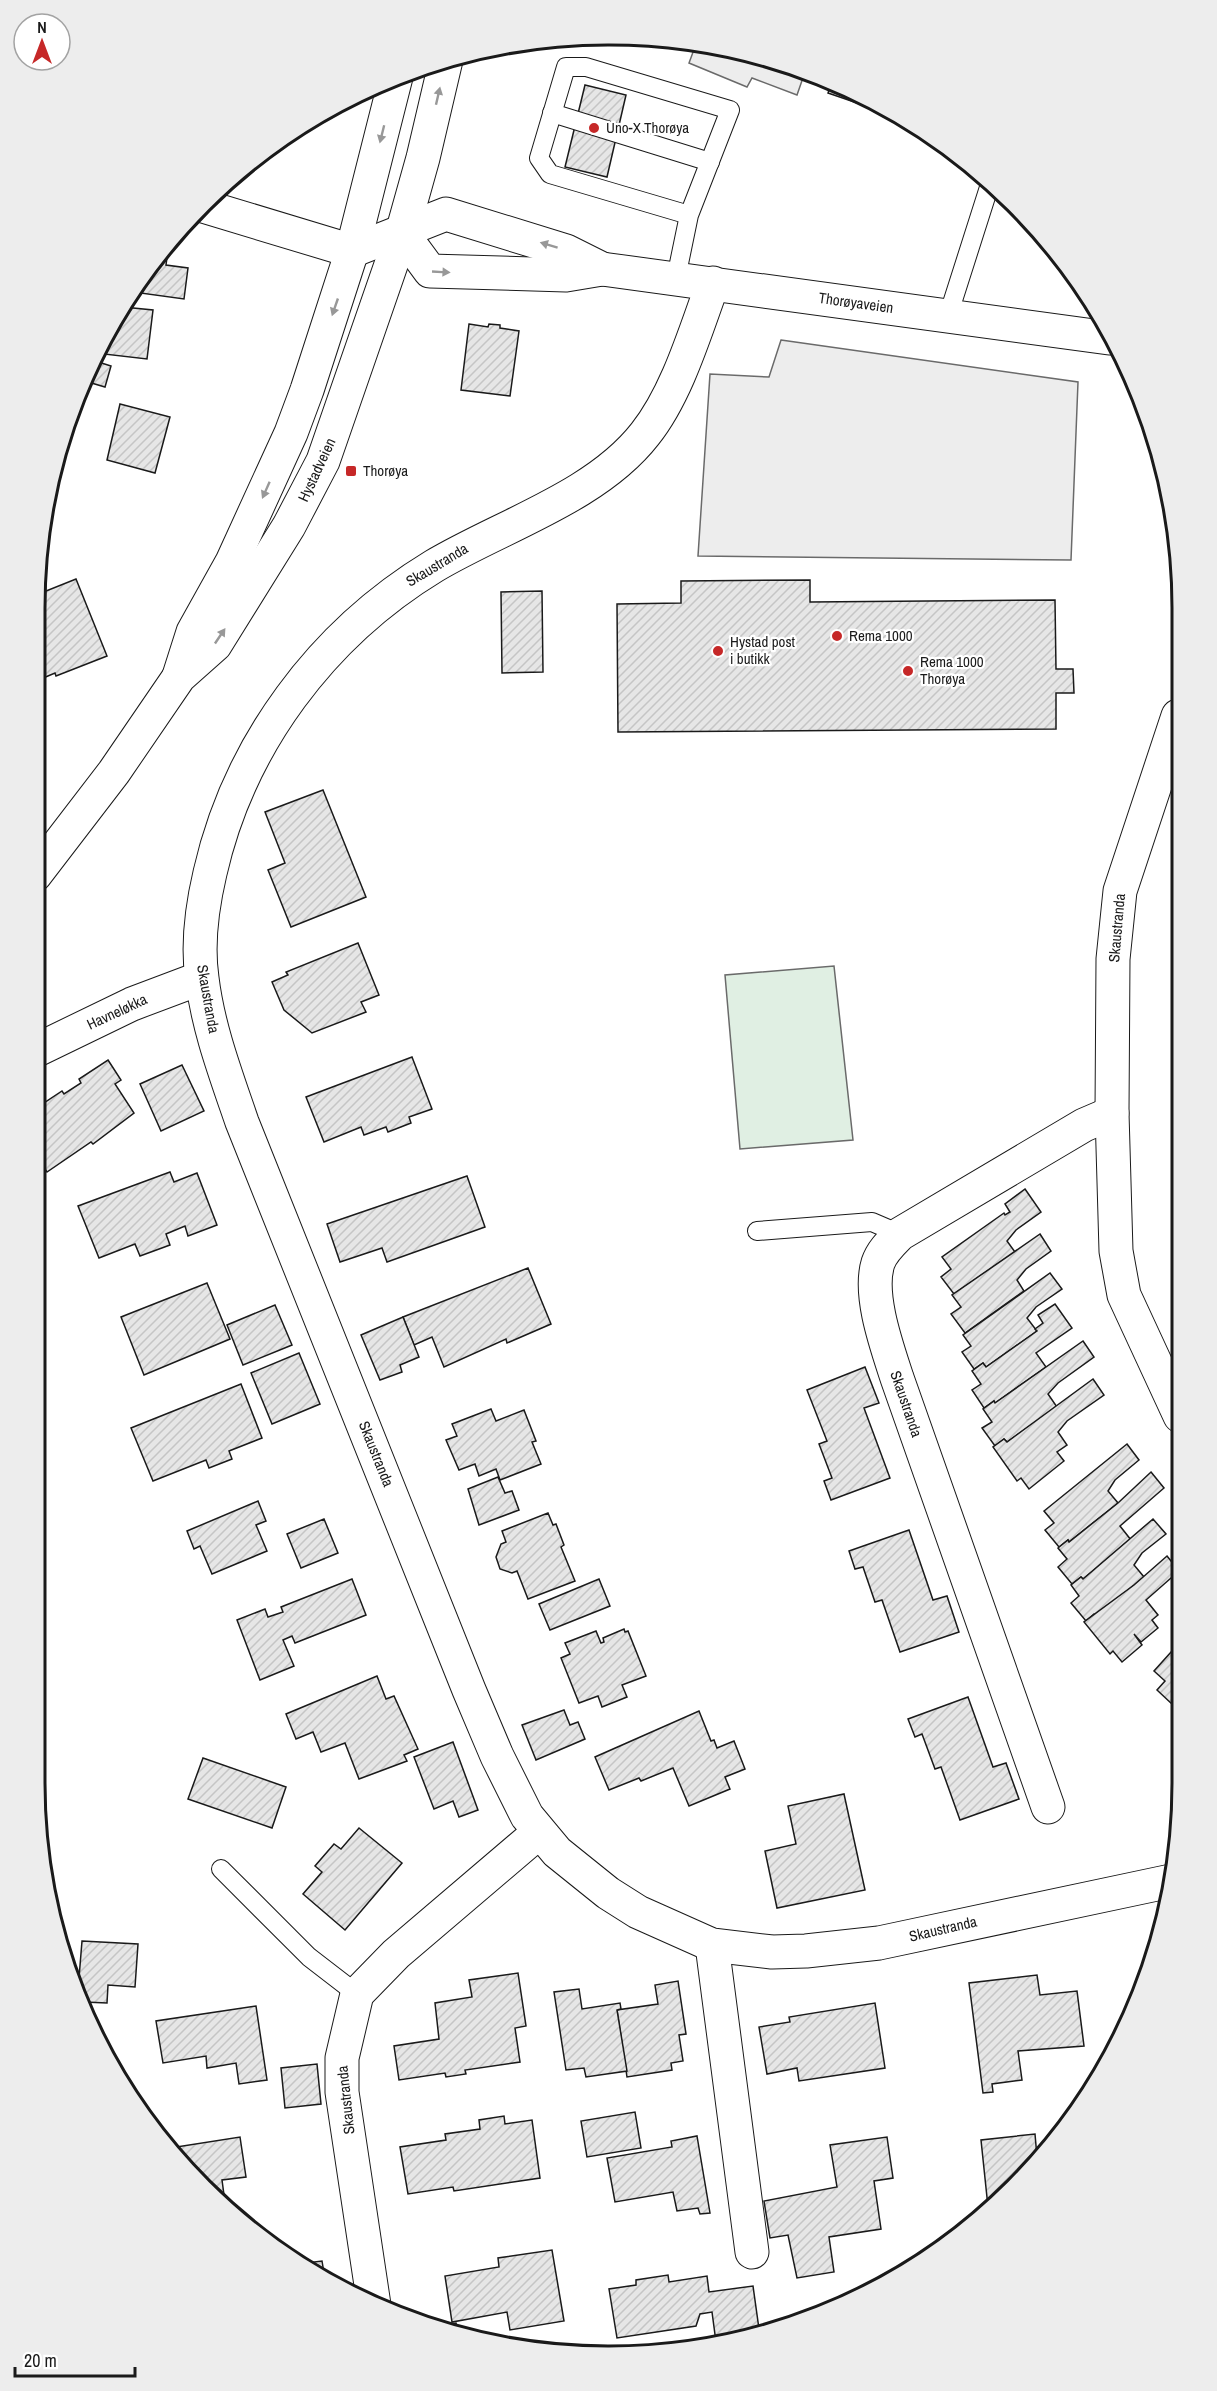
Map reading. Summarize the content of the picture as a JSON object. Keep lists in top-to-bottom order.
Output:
{
  "streets": {
    "street": [
      "Thorøyaveien",
      "Hystadveien",
      "Skaustranda",
      "Havneløkka"
    ]
  },
  "crossings": [
    ["Thorøyaveien", "Hystadveien"],
    ["Thorøyaveien", "Skaustranda"],
    ["Skaustranda", "Havneløkka"]
  ],
  "places": {
    "other": [
      "Uno-X Thorøya",
      "Rema 1000",
      "Hystad post i butikk",
      "Rema 1000 Thorøya"
    ],
    "transit": ["Thorøya"]
  },
  "scale_bar": "20 m",
  "north": "top"
}
